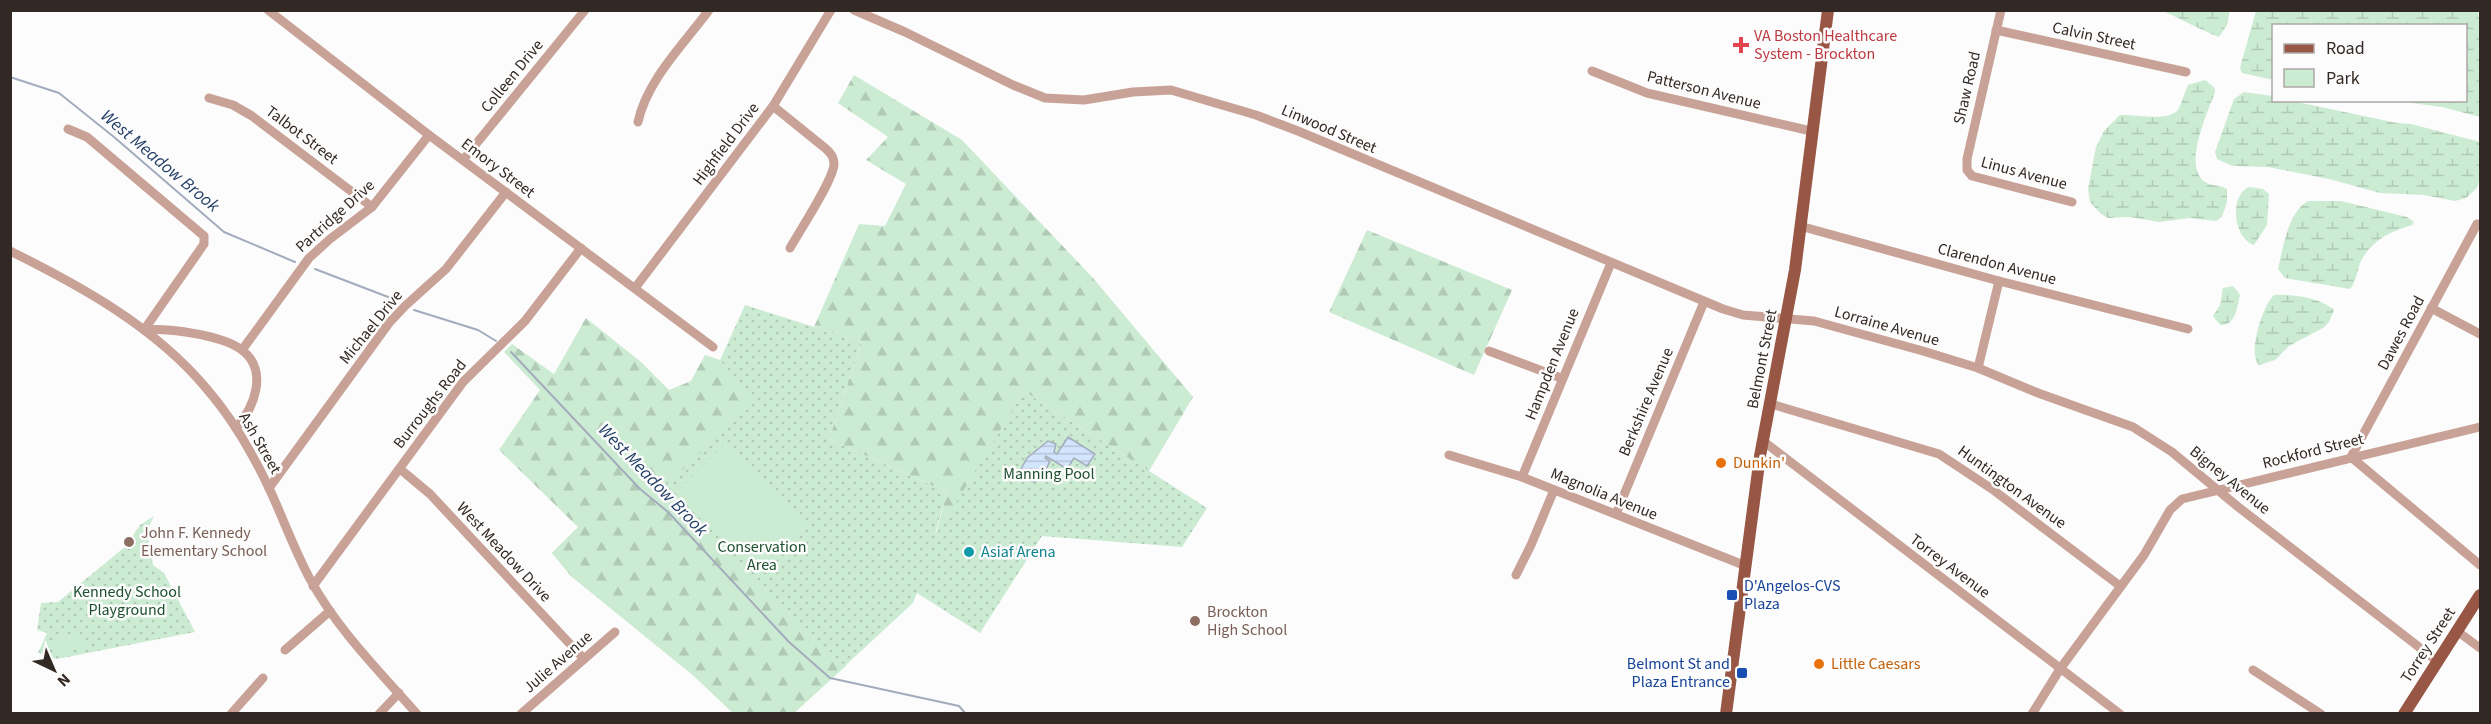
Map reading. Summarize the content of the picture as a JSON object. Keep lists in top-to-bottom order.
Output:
{
  "streets": {
    "main road": ["Belmont Street", "Torrey Street"],
    "street": [
      "Calvin Street",
      "Colleen Drive",
      "Shaw Road",
      "Patterson Avenue",
      "Linwood Street",
      "Talbot Street",
      "Highfield Drive",
      "Emory Street",
      "Linus Avenue",
      "Partridge Drive",
      "Clarendon Avenue",
      "Lorraine Avenue",
      "Michael Drive",
      "Dawes Road",
      "Hampden Avenue",
      "Berkshire Avenue",
      "Burroughs Road",
      "Ash Street",
      "Rockford Street",
      "Bigney Avenue",
      "Huntington Avenue",
      "Magnolia Avenue",
      "West Meadow Drive",
      "Torrey Avenue",
      "Julie Avenue"
    ]
  },
  "crossings": [
    ["Calvin Street", "Shaw Road"],
    ["Colleen Drive", "Emory Street"],
    ["Shaw Road", "Linus Avenue"],
    ["Patterson Avenue", "Belmont Street"],
    ["Linwood Street", "Lorraine Avenue"],
    ["Linwood Street", "Belmont Street"],
    ["Linwood Street", "Hampden Avenue"],
    ["Linwood Street", "Berkshire Avenue"],
    ["Talbot Street", "Partridge Drive"],
    ["Highfield Drive", "Emory Street"],
    ["Emory Street", "Partridge Drive"],
    ["Emory Street", "Michael Drive"],
    ["Emory Street", "Burroughs Road"],
    ["Clarendon Avenue", "Belmont Street"],
    ["Lorraine Avenue", "Belmont Street"],
    ["Lorraine Avenue", "Bigney Avenue"],
    ["Michael Drive", "Ash Street"],
    ["Dawes Road", "Rockford Street"],
    ["Belmont Street", "Huntington Avenue"],
    ["Belmont Street", "Magnolia Avenue"],
    ["Belmont Street", "Torrey Avenue"],
    ["Hampden Avenue", "Magnolia Avenue"],
    ["Berkshire Avenue", "Magnolia Avenue"],
    ["Burroughs Road", "Ash Street"],
    ["Burroughs Road", "West Meadow Drive"],
    ["Rockford Street", "Bigney Avenue"],
    ["Rockford Street", "Huntington Avenue"],
    ["Rockford Street", "Torrey Avenue"],
    ["Bigney Avenue", "Torrey Street"],
    ["West Meadow Drive", "Julie Avenue"]
  ],
  "water": ["West Meadow Brook"],
  "parks": ["Manning Pool", "Conservation Area", "Kennedy School Playground"],
  "places": {
    "health": ["VA Boston Healthcare System - Brockton"],
    "other": [
      "Dunkin'",
      "John F. Kennedy Elementary School",
      "Asiaf Arena",
      "Brockton High School",
      "Little Caesars"
    ],
    "transit": ["D'Angelos-CVS Plaza", "Belmont St and Plaza Entrance"]
  },
  "legend": ["Road", "Park"],
  "north": "bottom right"
}
